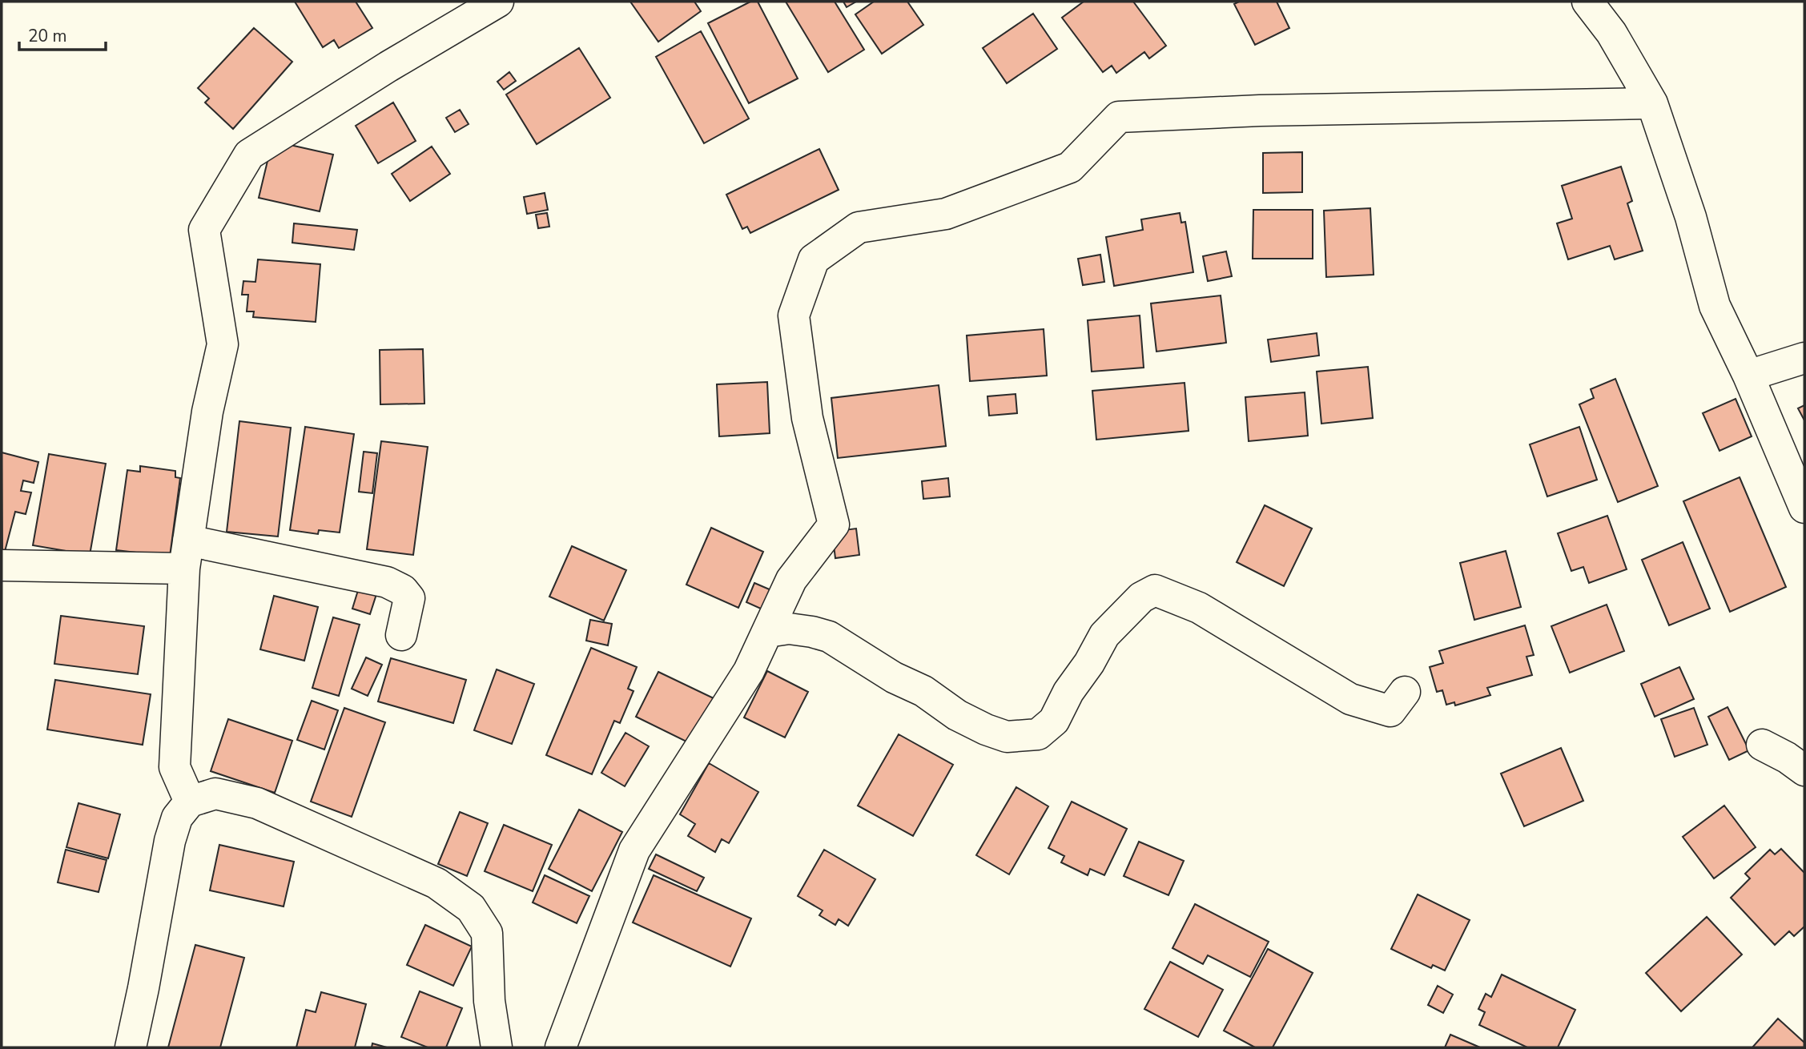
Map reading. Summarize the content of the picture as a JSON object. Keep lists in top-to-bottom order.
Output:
{
  "scale_bar": "20 m"
}
